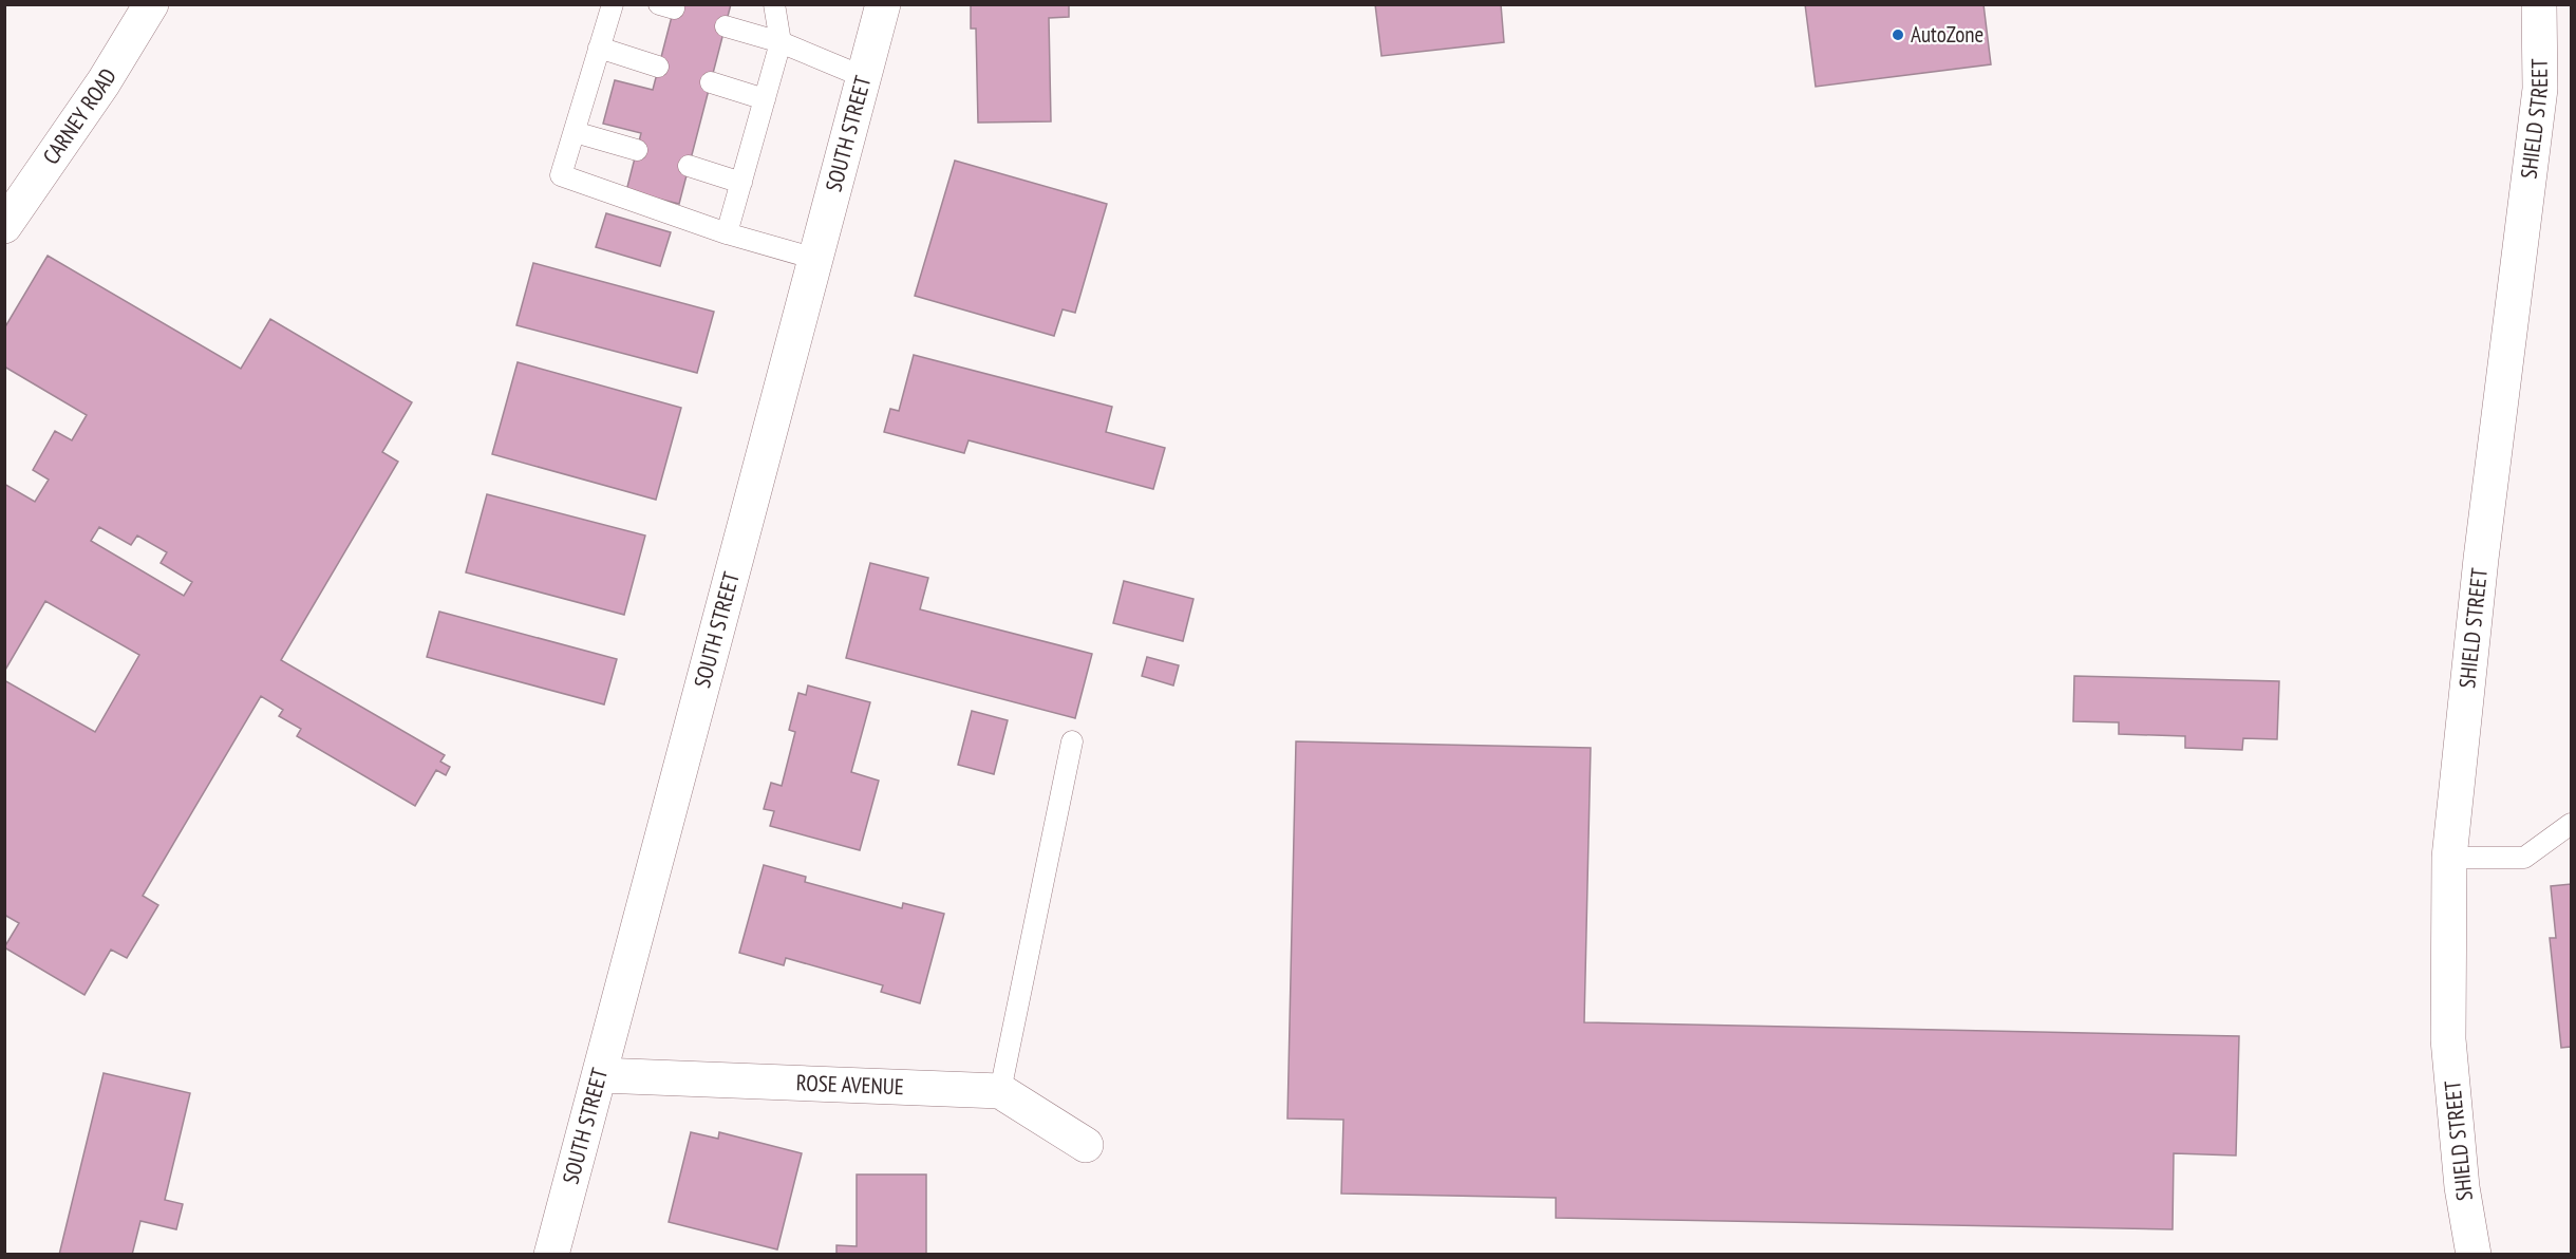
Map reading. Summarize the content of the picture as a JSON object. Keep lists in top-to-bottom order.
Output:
{
  "streets": {
    "street": [
      "CARNEY ROAD",
      "SHIELD STREET",
      "SOUTH STREET",
      "ROSE AVENUE"
    ]
  },
  "crossings": [
    ["SOUTH STREET", "ROSE AVENUE"]
  ],
  "places": ["AutoZone"]
}
